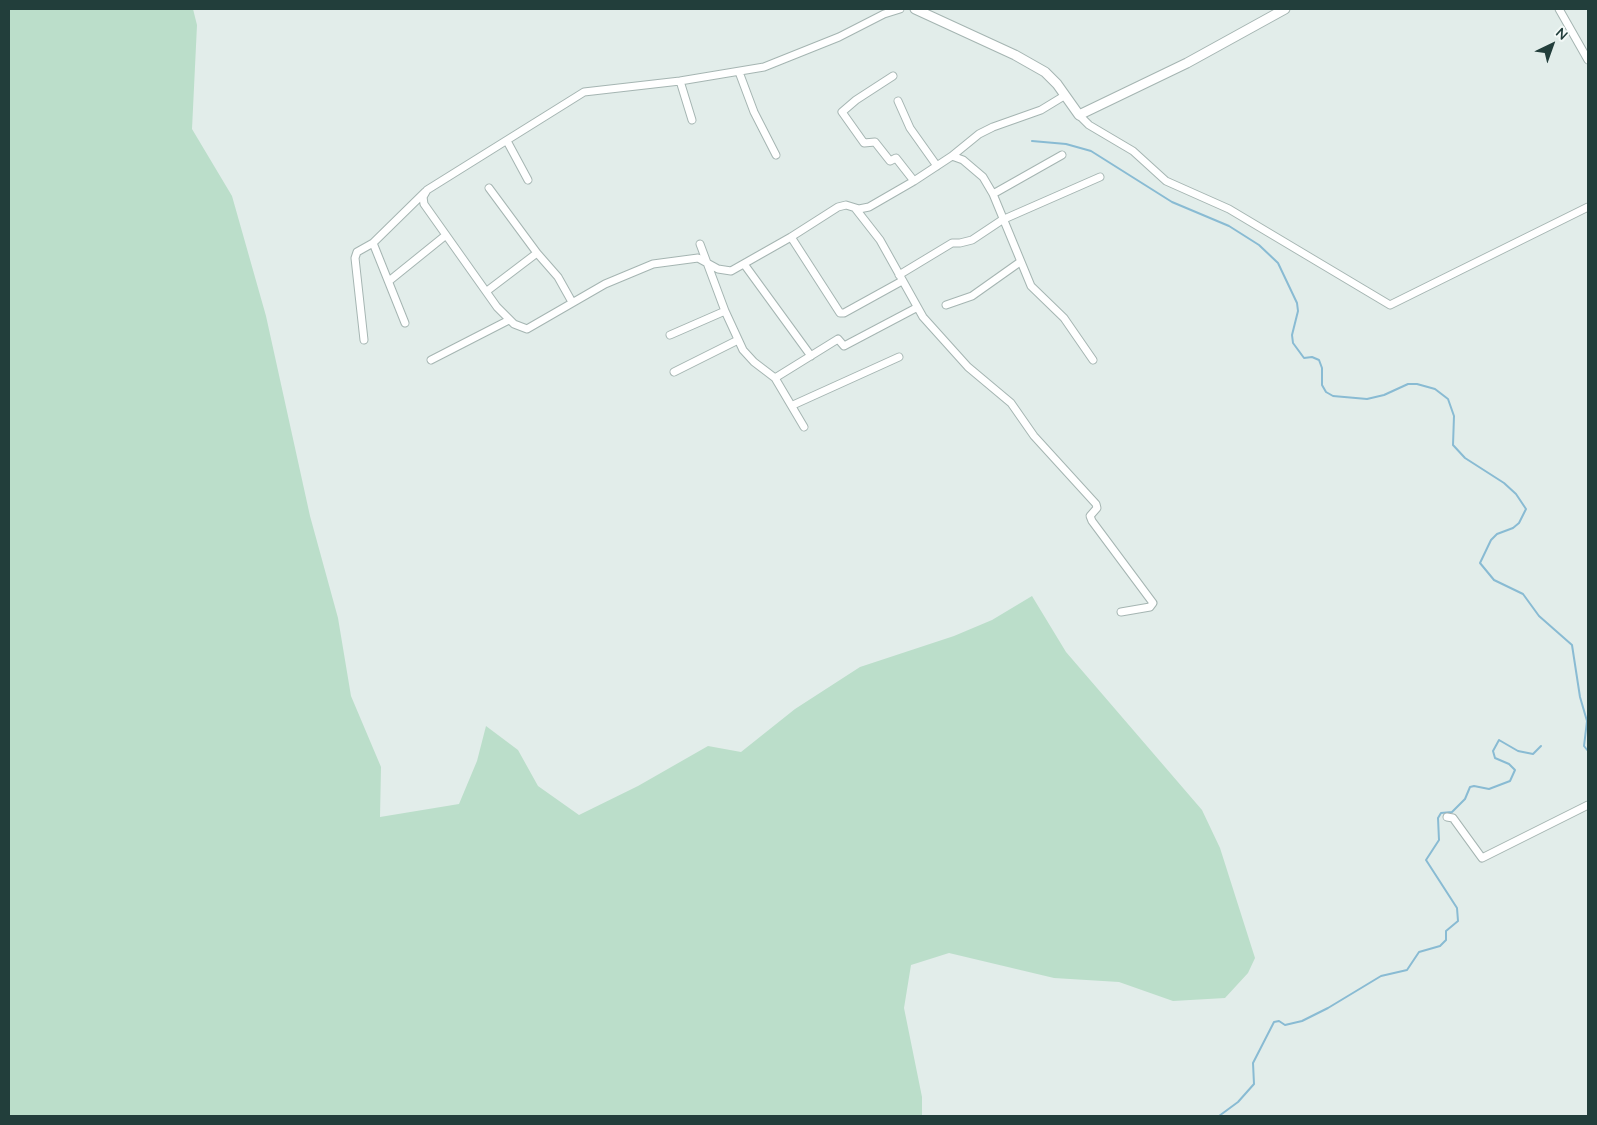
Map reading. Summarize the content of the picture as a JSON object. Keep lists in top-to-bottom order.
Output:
{
  "north": "top right"
}
